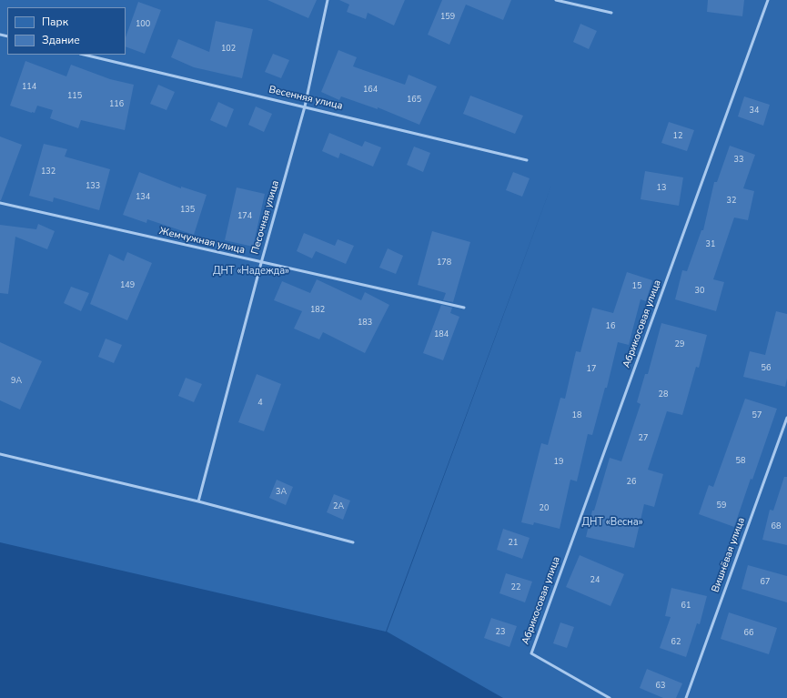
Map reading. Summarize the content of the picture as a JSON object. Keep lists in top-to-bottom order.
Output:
{
  "streets": {
    "lane": [
      "Весенняя улица",
      "Песочная улица",
      "Жемчужная улица",
      "Абрикосовая улица",
      "Вишнёвая улица"
    ]
  },
  "crossings": [
    ["Весенняя улица", "Песочная улица"],
    ["Песочная улица", "Жемчужная улица"]
  ],
  "parks": ["ДНТ «Надежда»", "ДНТ «Весна»"],
  "house_numbers": [
    "159",
    "100",
    "102",
    "114",
    "164",
    "115",
    "165",
    "116",
    "34",
    "12",
    "33",
    "132",
    "133",
    "13",
    "134",
    "32",
    "135",
    "174",
    "31",
    "178",
    "149",
    "15",
    "30",
    "182",
    "183",
    "16",
    "184",
    "29",
    "56",
    "17",
    "9А",
    "28",
    "4",
    "18",
    "57",
    "27",
    "58",
    "19",
    "26",
    "3А",
    "59",
    "2А",
    "20",
    "68",
    "21",
    "24",
    "67",
    "22",
    "61",
    "23",
    "66",
    "62",
    "63"
  ],
  "legend": ["Парк", "Здание"]
}
